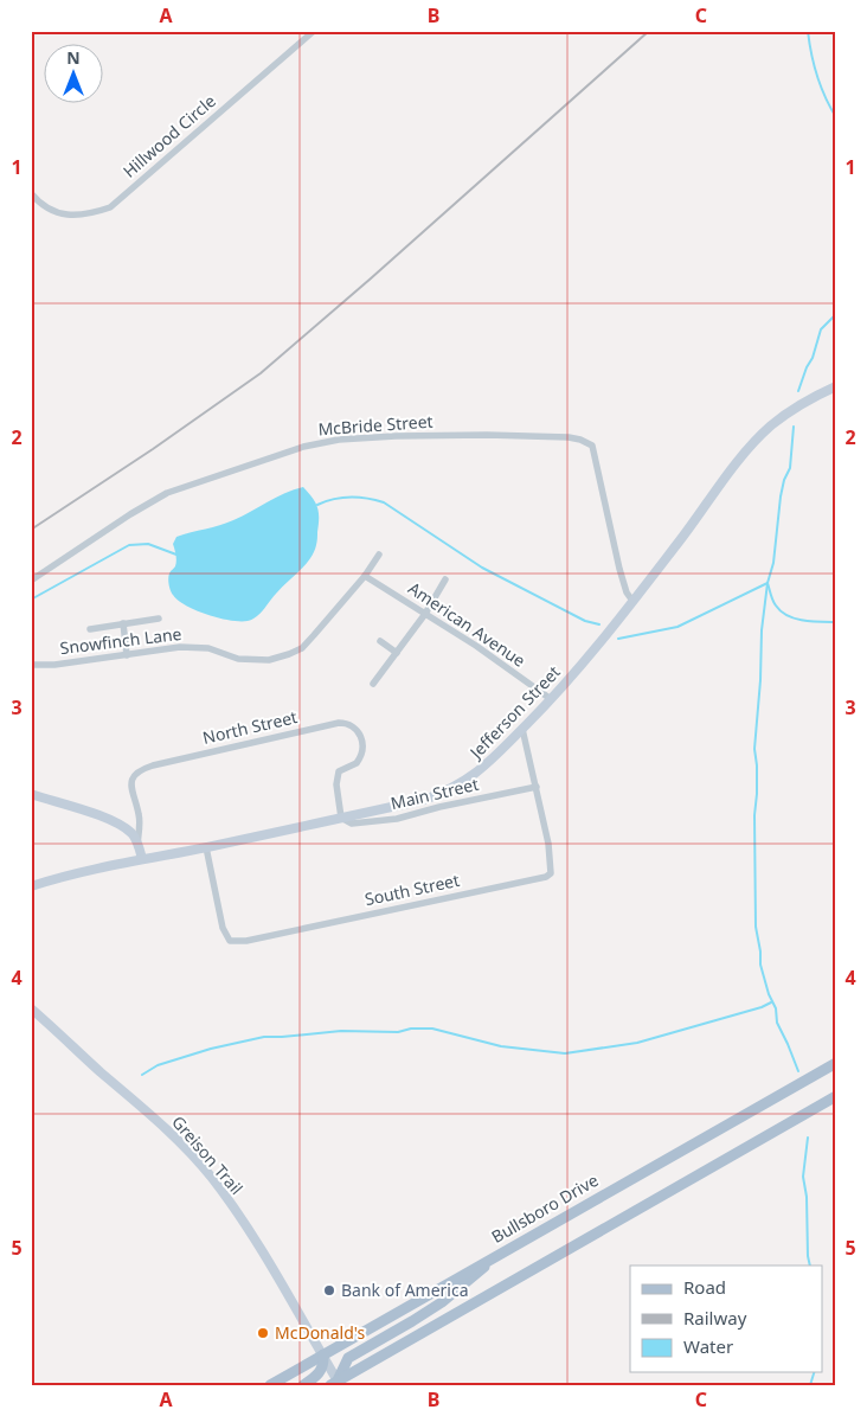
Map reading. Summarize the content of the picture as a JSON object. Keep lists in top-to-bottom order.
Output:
{
  "streets": {
    "main road": ["Bullsboro Drive"],
    "street": [
      "Hillwood Circle",
      "McBride Street",
      "American Avenue",
      "Snowfinch Lane",
      "Jefferson Street",
      "North Street",
      "Main Street",
      "South Street",
      "Greison Trail"
    ]
  },
  "crossings": [
    ["McBride Street", "Jefferson Street"],
    ["American Avenue", "Snowfinch Lane"],
    ["American Avenue", "Jefferson Street"],
    ["Jefferson Street", "North Street"],
    ["Jefferson Street", "Main Street"],
    ["Jefferson Street", "South Street"],
    ["North Street", "Main Street"],
    ["Main Street", "South Street"],
    ["Greison Trail", "Bullsboro Drive"]
  ],
  "places": ["Bank of America", "McDonald's"],
  "legend": ["Road", "Railway", "Water"],
  "north": "top",
  "grid": {
    "columns": ["A", "B", "C"],
    "rows": [
      "1",
      "2",
      "3",
      "4",
      "5"
    ]
  }
}
